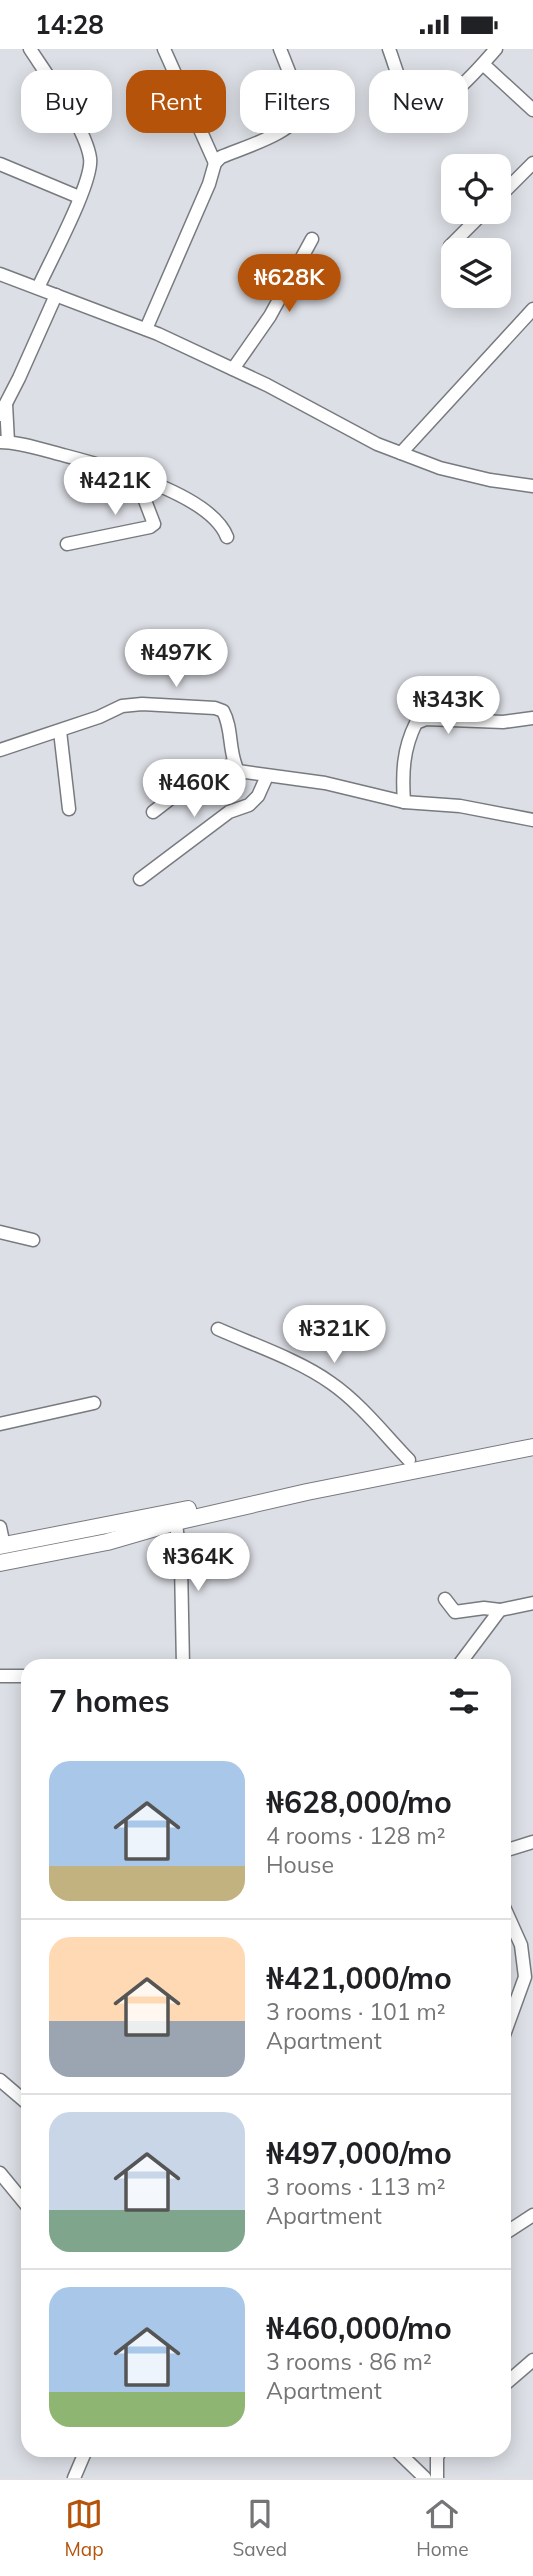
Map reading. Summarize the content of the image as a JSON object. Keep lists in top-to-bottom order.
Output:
{
  "page": {
    "status": "14:28",
    "chip": [
      "Buy",
      "Rent",
      "Filters",
      "New"
    ],
    "price": [
      "₦628K",
      "₦421K",
      "₦497K",
      "₦343K",
      "₦460K",
      "₦321K",
      "₦364K"
    ],
    "heading": "7 homes",
    "list": [
      {
        "name": "₦628,000/mo",
        "note": "4 rooms · 128 m² · House"
      },
      {
        "name": "₦421,000/mo",
        "note": "3 rooms · 101 m² · Apartment"
      },
      {
        "name": "₦497,000/mo",
        "note": "3 rooms · 113 m² · Apartment"
      },
      {
        "name": "₦460,000/mo",
        "note": "3 rooms · 86 m² · Apartment"
      }
    ],
    "tabs": ["Map", "Saved", "Home"]
  }
}
